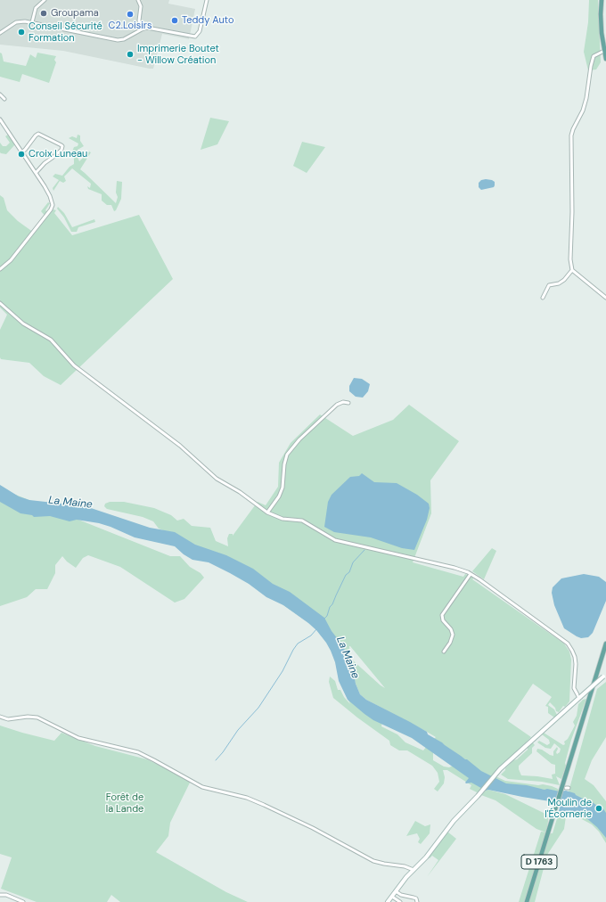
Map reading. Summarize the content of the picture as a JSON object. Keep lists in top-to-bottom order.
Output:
{
  "streets": {
    "main road": ["D 1763"]
  },
  "water": ["La Maine"],
  "parks": ["Forêt de la Lande"],
  "places": [
    "Groupama",
    "C2.Loisirs",
    "Teddy Auto",
    "Conseil Sécurité Formation",
    "Imprimerie Boutet - Willow Création",
    "Croix Luneau",
    "Moulin de l'Écornerie"
  ]
}
